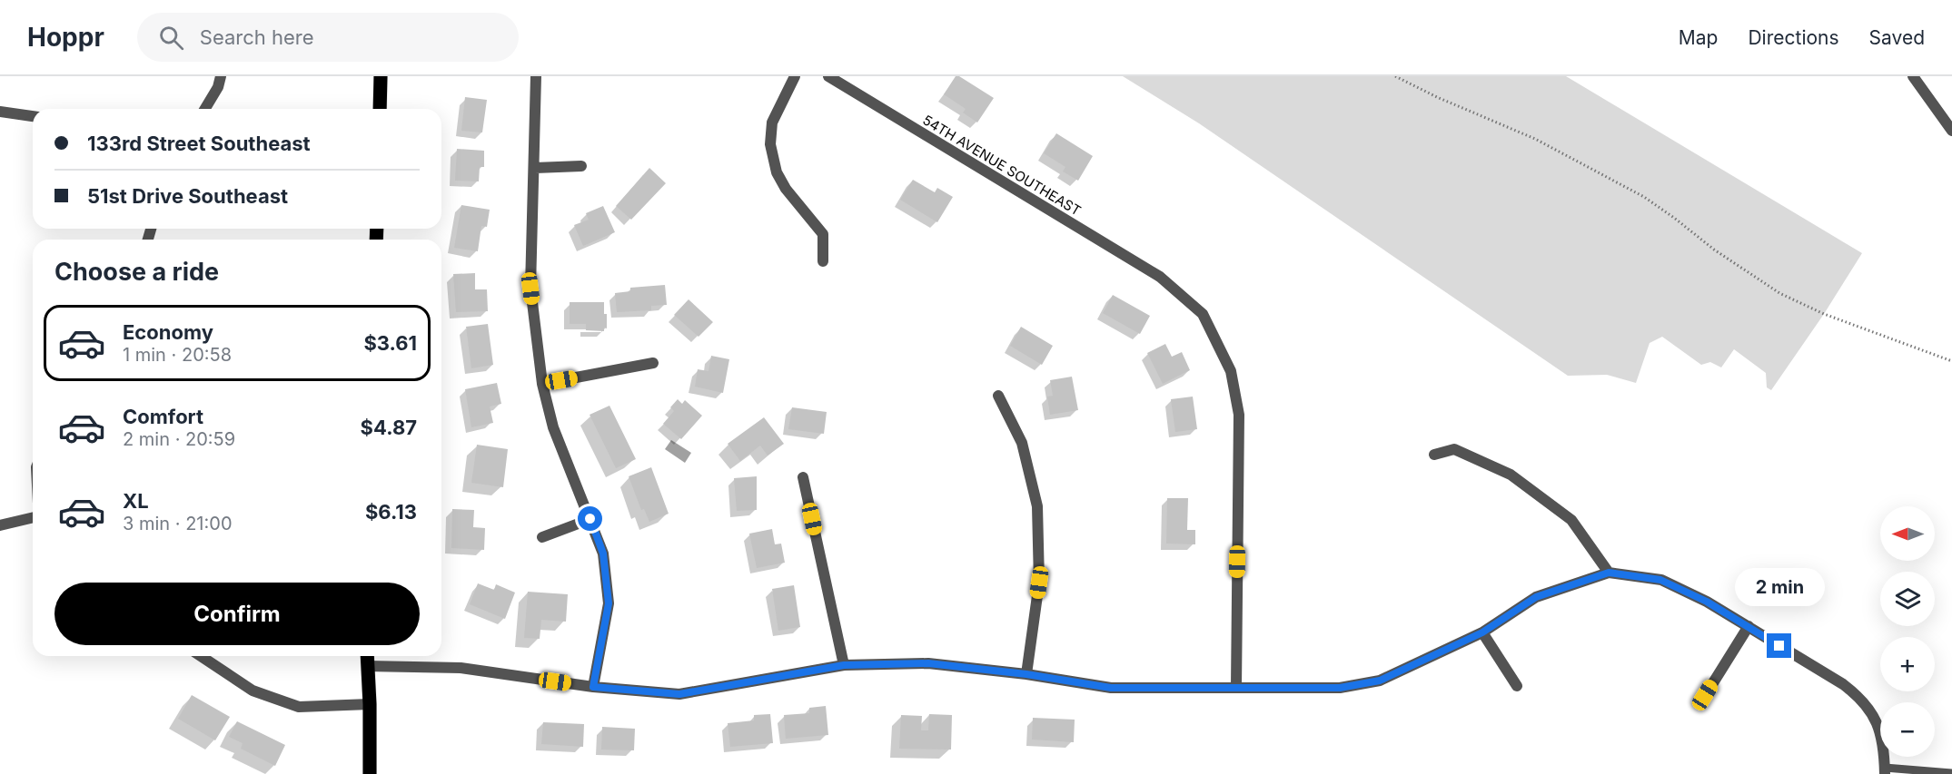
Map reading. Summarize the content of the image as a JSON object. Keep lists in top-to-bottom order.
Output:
{
  "streets": {
    "street": ["54TH AVENUE SOUTHEAST"]
  },
  "north": "left",
  "page": {
    "header": "Hoppr",
    "search": "Search here",
    "nav": ["Map", "Directions", "Saved"],
    "banner": ["133rd Street Southeast", "51st Drive Southeast"],
    "heading": "Choose a ride",
    "list": [
      {
        "name": "Economy",
        "note": "1 min · 20:58",
        "value": "$3.61"
      },
      {
        "name": "Comfort",
        "note": "2 min · 20:59",
        "value": "$4.87"
      },
      {
        "name": "XL",
        "note": "3 min · 21:00",
        "value": "$6.13"
      }
    ],
    "map_buttons": ["+", "−"],
    "bubble": "2 min",
    "buttons": "Confirm"
  }
}
